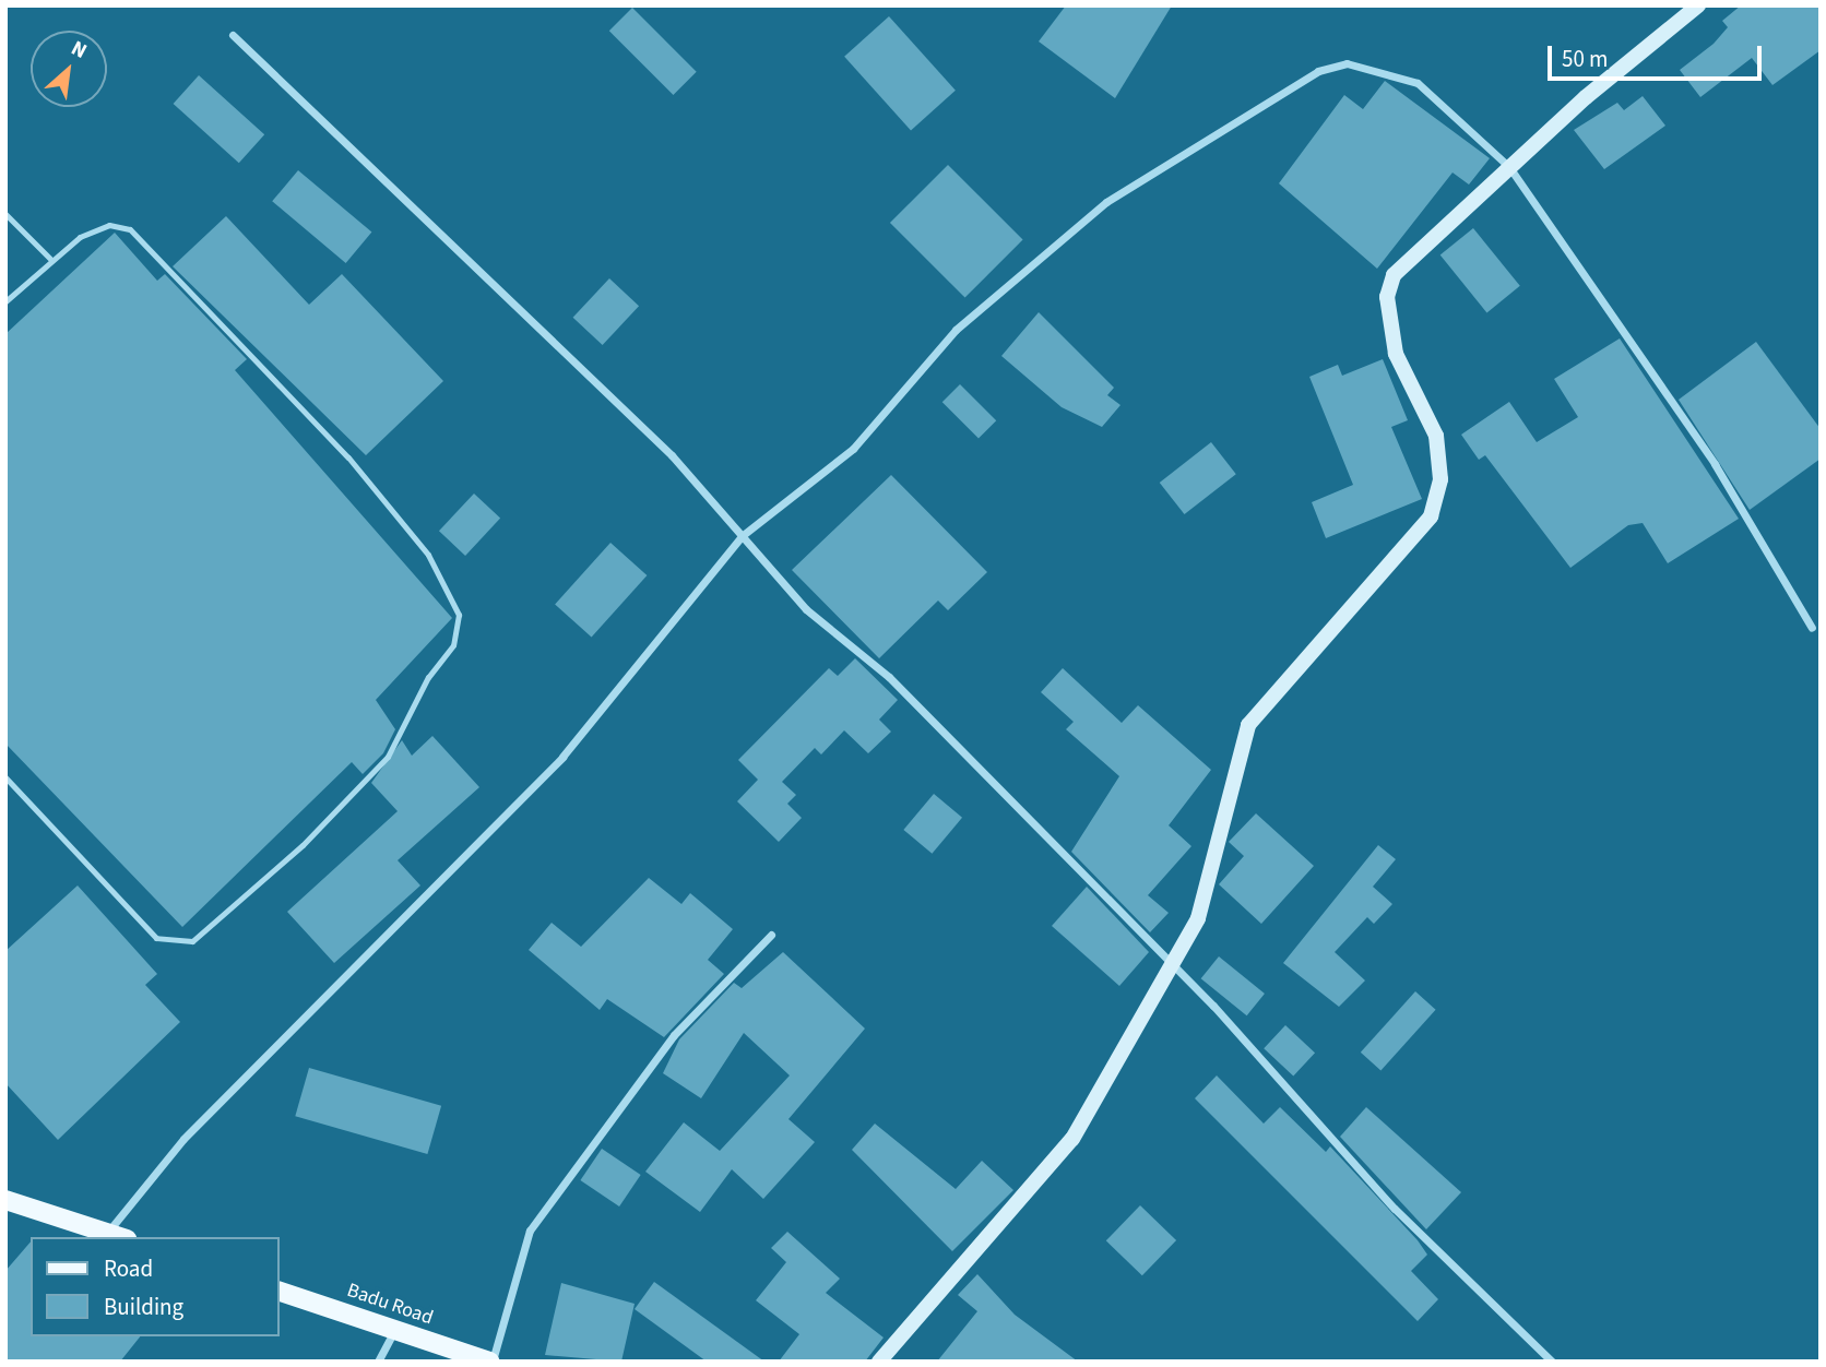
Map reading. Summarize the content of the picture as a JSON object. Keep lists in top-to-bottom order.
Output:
{
  "streets": {
    "main road": ["Badu Road"]
  },
  "legend": ["Road", "Building"],
  "scale_bar": "50 m",
  "north": "top right"
}
